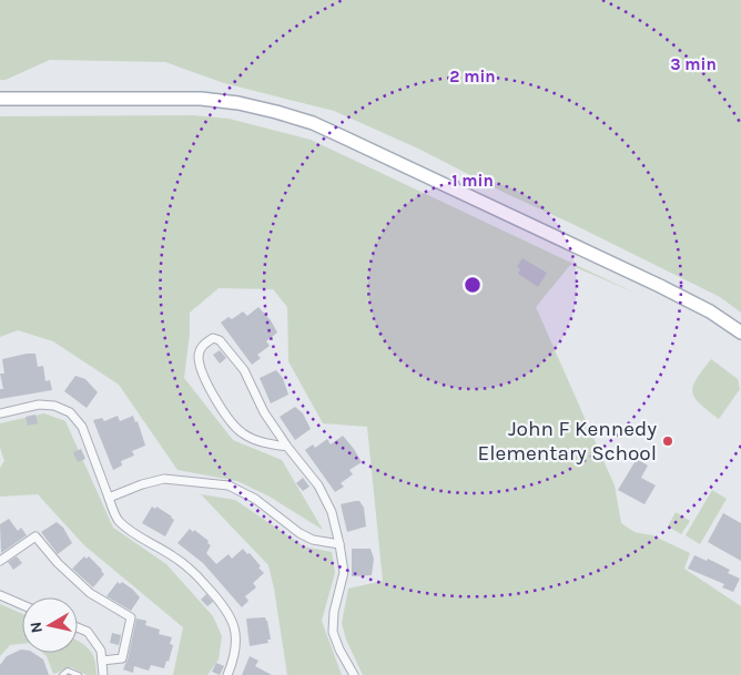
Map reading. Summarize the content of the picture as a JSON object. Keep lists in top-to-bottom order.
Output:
{
  "places": ["John F Kennedy Elementary School"],
  "north": "left",
  "rings": ["3 min", "2 min", "1 min"]
}
